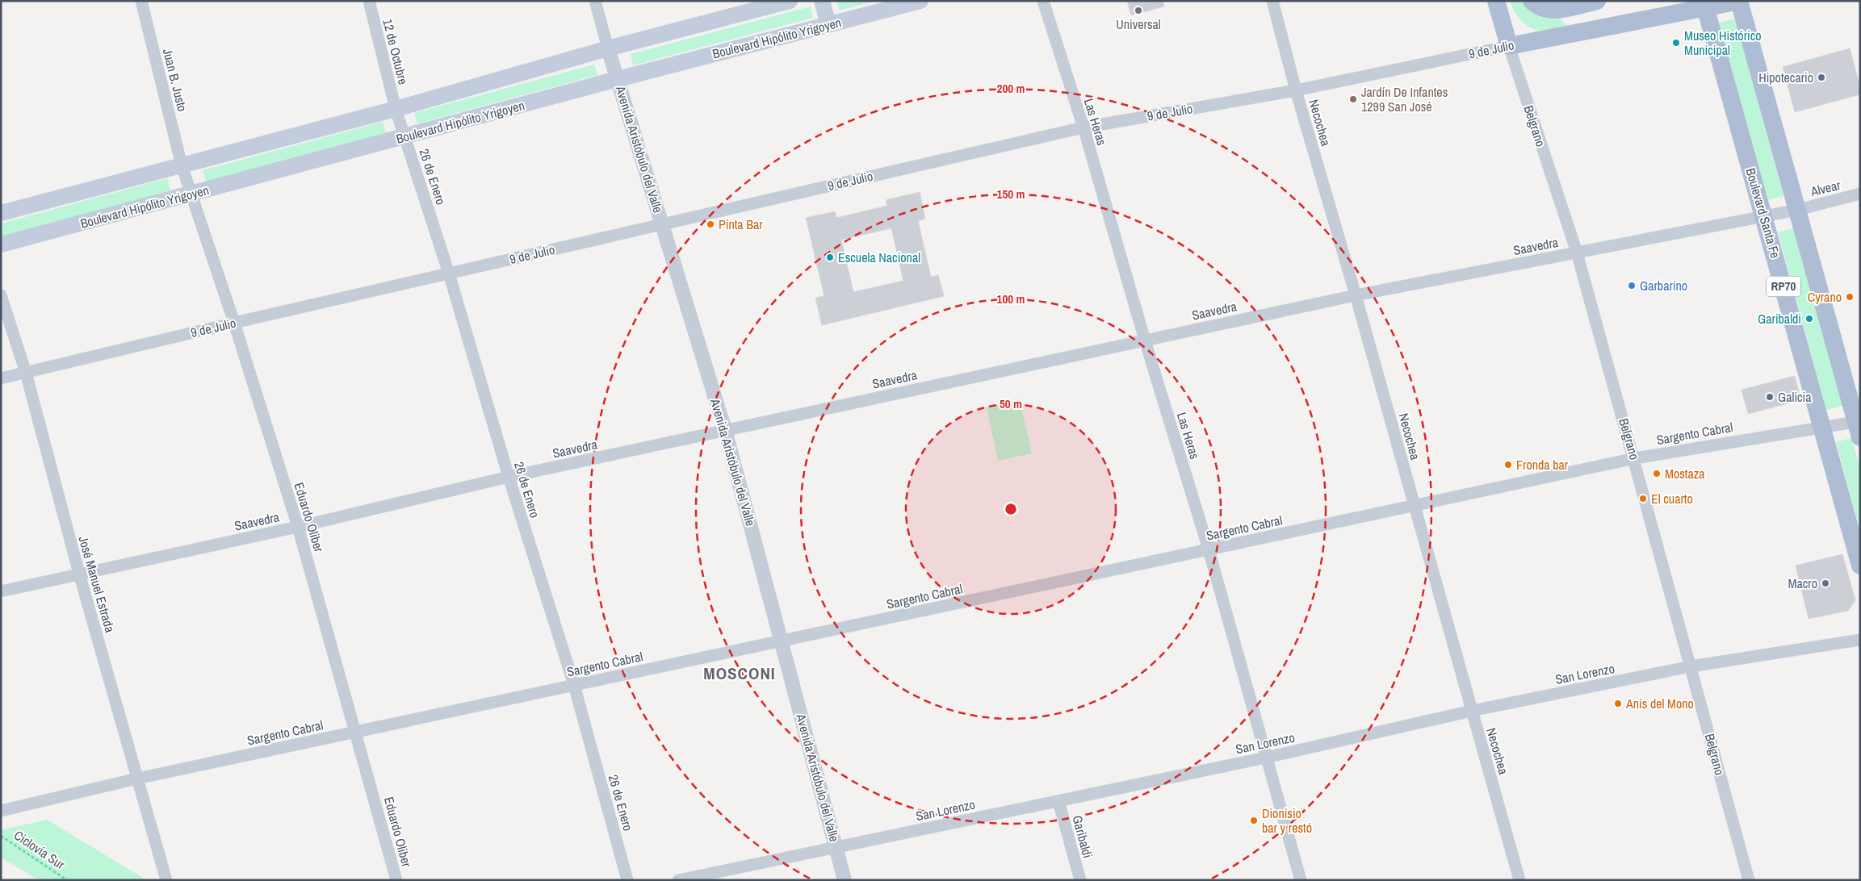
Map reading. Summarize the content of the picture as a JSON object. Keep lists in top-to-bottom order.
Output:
{
  "streets": {
    "main road": [
      "Boulevard Hipólito Yrigoyen",
      "9 de Julio",
      "Belgrano",
      "Boulevard Santa Fe",
      "RP70"
    ],
    "street": [
      "12 de Octubre",
      "Juan B. Justo",
      "Las Heras",
      "Necochea",
      "Avenida Aristóbulo del Valle",
      "26 de Enero",
      "Alvear",
      "Saavedra",
      "Sargento Cabral",
      "Eduardo Oliber",
      "José Manuel Estrada",
      "San Lorenzo",
      "Garibaldi"
    ],
    "path": ["Ciclovía Sur"]
  },
  "crossings": [
    ["Boulevard Hipólito Yrigoyen", "Avenida Aristóbulo del Valle"],
    ["Boulevard Hipólito Yrigoyen", "26 de Enero"],
    ["Boulevard Hipólito Yrigoyen", "Eduardo Oliber"],
    ["9 de Julio", "Las Heras"],
    ["9 de Julio", "Necochea"],
    ["9 de Julio", "Belgrano"],
    ["9 de Julio", "Avenida Aristóbulo del Valle"],
    ["9 de Julio", "26 de Enero"],
    ["9 de Julio", "Boulevard Santa Fe"],
    ["9 de Julio", "RP70"],
    ["9 de Julio", "Eduardo Oliber"],
    ["9 de Julio", "José Manuel Estrada"],
    ["12 de Octubre", "26 de Enero"],
    ["Juan B. Justo", "Eduardo Oliber"],
    ["Las Heras", "Saavedra"],
    ["Las Heras", "Sargento Cabral"],
    ["Las Heras", "San Lorenzo"],
    ["Necochea", "Saavedra"],
    ["Necochea", "Sargento Cabral"],
    ["Necochea", "San Lorenzo"],
    ["Belgrano", "Saavedra"],
    ["Belgrano", "Sargento Cabral"],
    ["Belgrano", "San Lorenzo"],
    ["Avenida Aristóbulo del Valle", "Saavedra"],
    ["Avenida Aristóbulo del Valle", "Sargento Cabral"],
    ["Avenida Aristóbulo del Valle", "San Lorenzo"],
    ["26 de Enero", "Saavedra"],
    ["26 de Enero", "Sargento Cabral"],
    ["Alvear", "Saavedra"],
    ["Alvear", "RP70"],
    ["Boulevard Santa Fe", "Saavedra"],
    ["Boulevard Santa Fe", "RP70"],
    ["Boulevard Santa Fe", "Sargento Cabral"],
    ["Saavedra", "RP70"],
    ["Saavedra", "Eduardo Oliber"],
    ["Saavedra", "José Manuel Estrada"],
    ["RP70", "Sargento Cabral"],
    ["Sargento Cabral", "Eduardo Oliber"],
    ["Sargento Cabral", "José Manuel Estrada"],
    ["San Lorenzo", "Garibaldi"]
  ],
  "districts": ["MOSCONI"],
  "places": [
    "Universal",
    "Museo Histórico Municipal",
    "Hipotecario",
    "Jardín De Infantes 1299 San José",
    "Pinta Bar",
    "Escuela Nacional",
    "Garbarino",
    "Cyrano",
    "Garibaldi",
    "Galicia",
    "Fronda bar",
    "Mostaza",
    "El cuarto",
    "Macro",
    "Anís del Mono",
    "Dionisio bar y restó"
  ],
  "rings": [
    "200 m",
    "150 m",
    "100 m",
    "50 m"
  ]
}
